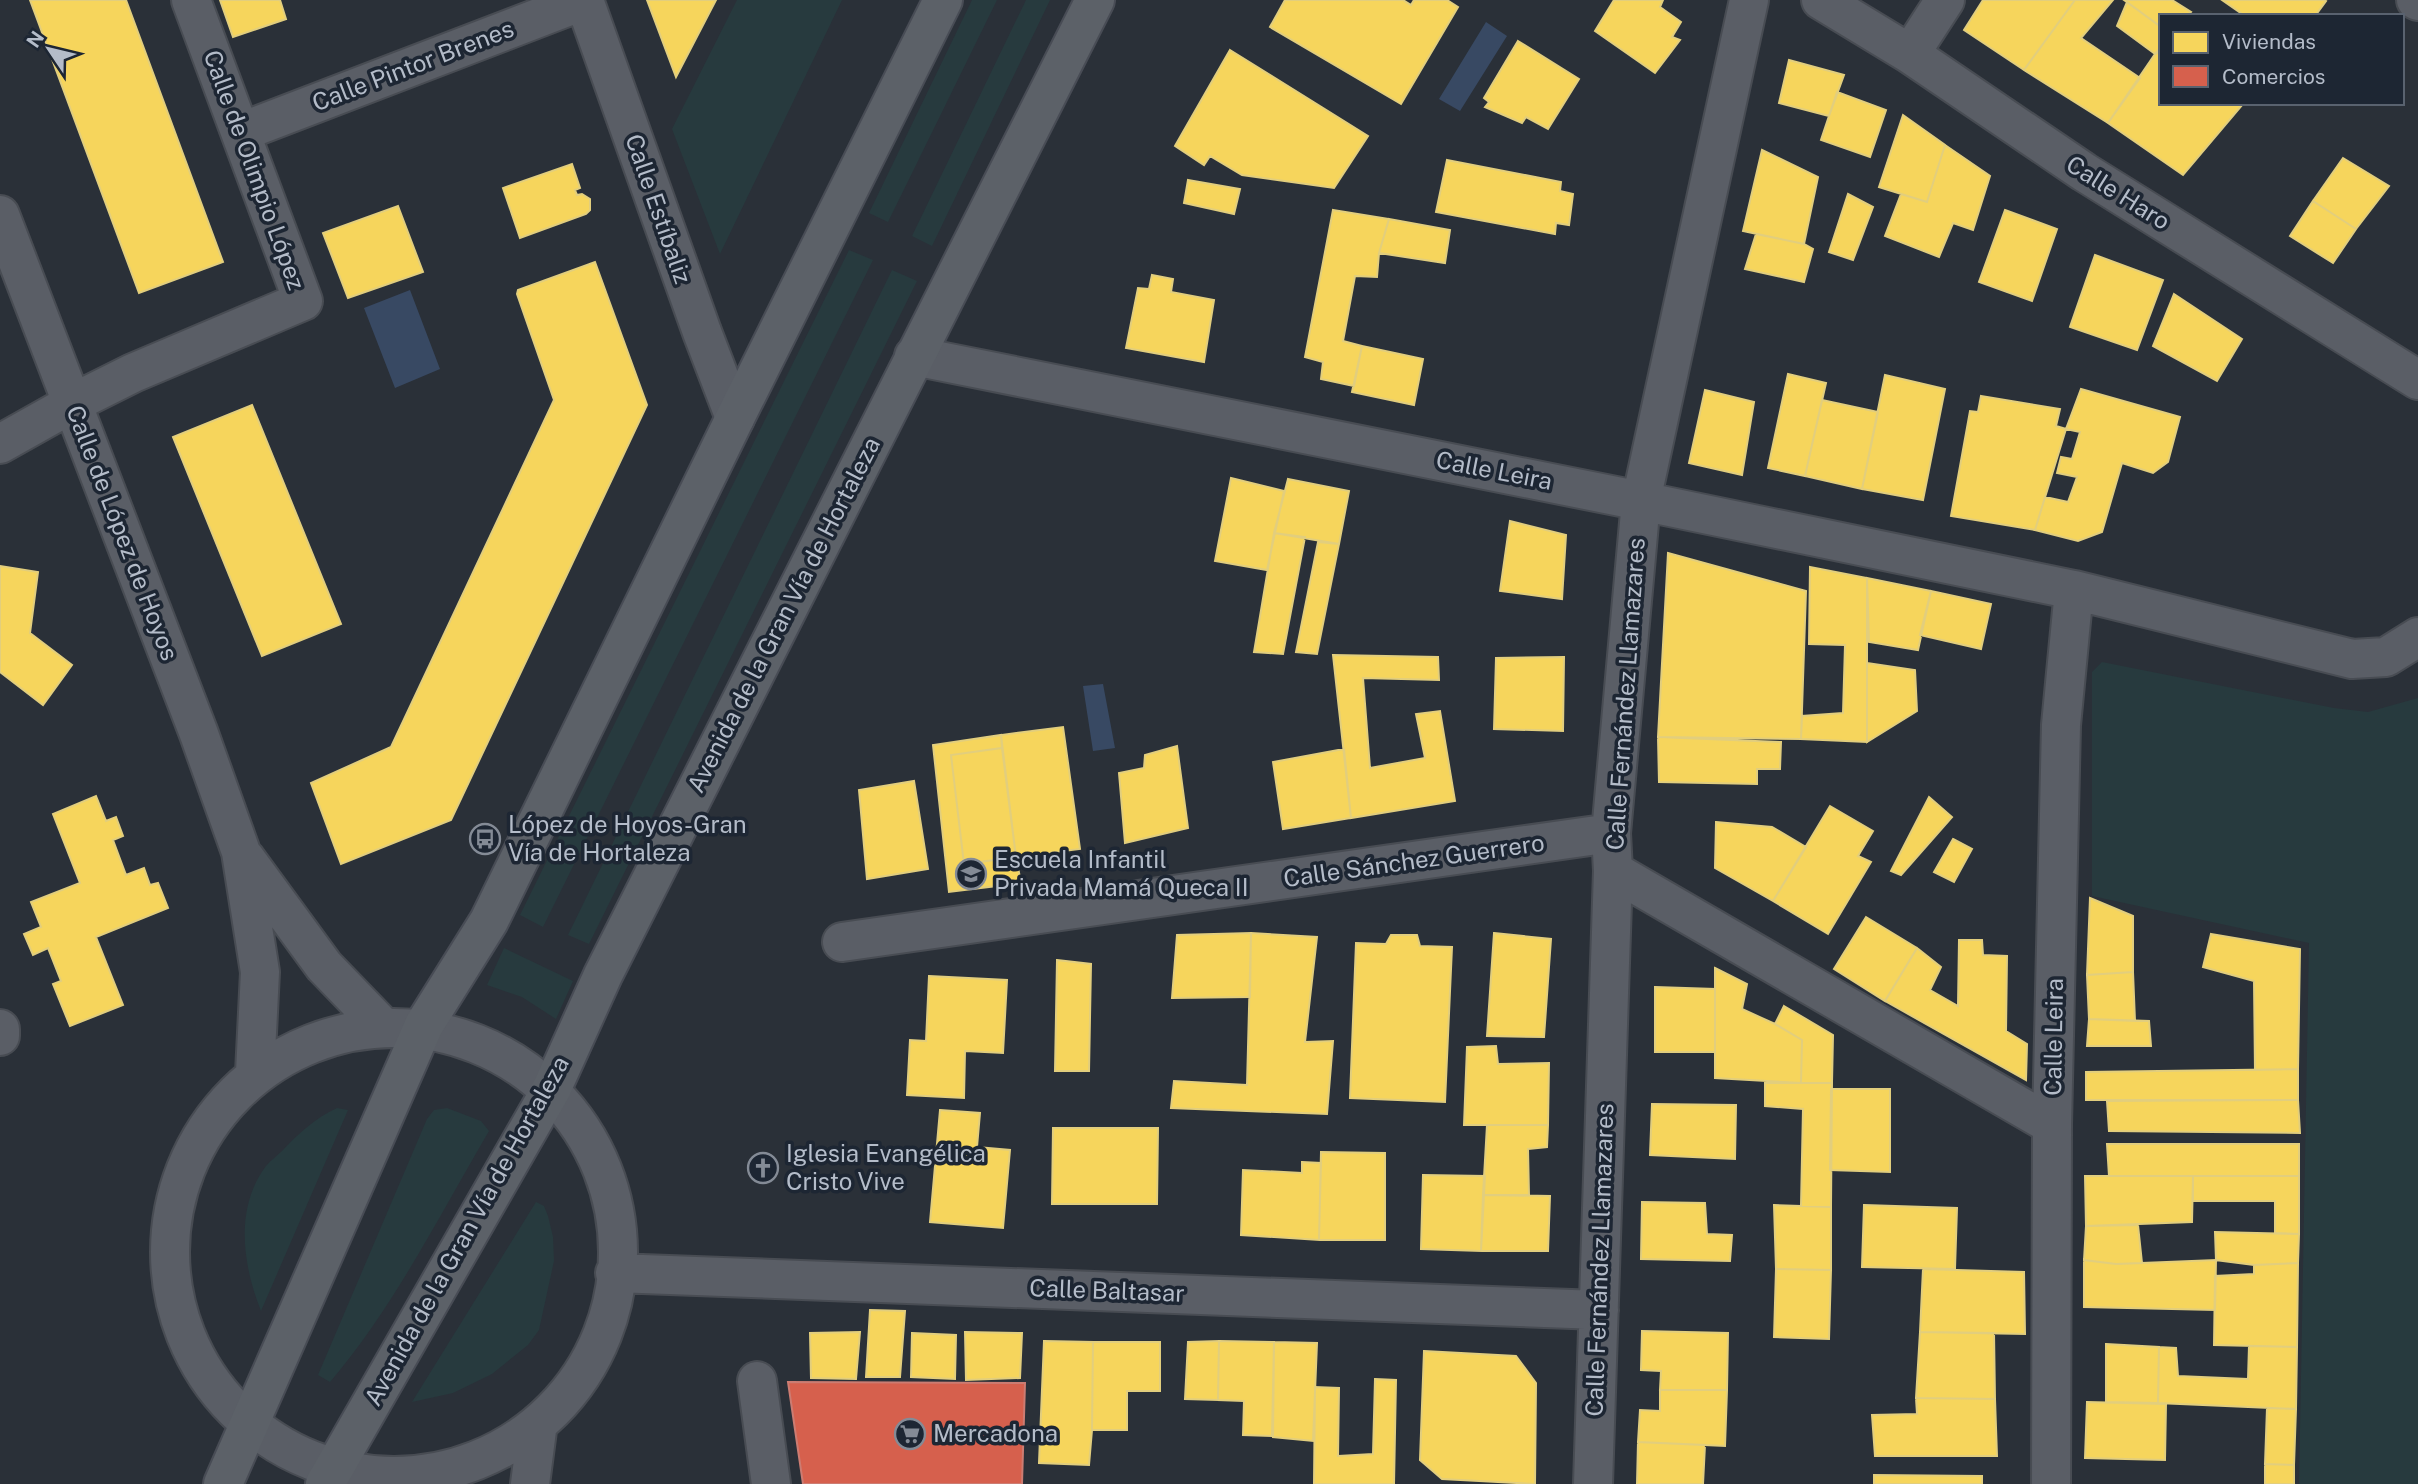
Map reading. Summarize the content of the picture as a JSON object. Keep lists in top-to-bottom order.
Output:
{
  "streets": {
    "main road": ["Avenida de la Gran Vía de Hortaleza"],
    "street": [
      "Calle Pintor Brenes",
      "Calle de Olimpio López",
      "Calle Haro",
      "Calle Estíbaliz",
      "Calle Leira",
      "Calle de López de Hoyos",
      "Calle Fernández Llamazares",
      "Calle Sánchez Guerrero",
      "Calle Baltasar"
    ]
  },
  "crossings": [
    ["Calle Pintor Brenes", "Calle de Olimpio López"],
    ["Calle Pintor Brenes", "Calle Estíbaliz"],
    ["Calle de Olimpio López", "Calle de López de Hoyos"],
    ["Calle Leira", "Avenida de la Gran Vía de Hortaleza"],
    ["Calle Leira", "Calle Fernández Llamazares"],
    ["Calle Fernández Llamazares", "Calle Sánchez Guerrero"],
    ["Calle Fernández Llamazares", "Calle Baltasar"]
  ],
  "places": {
    "bus stop": ["López de Hoyos-Gran Vía de Hortaleza"],
    "school or university": ["Escuela Infantil Privada Mamá Queca II"],
    "church": ["Iglesia Evangélica Cristo Vive"],
    "supermarket": ["Mercadona"]
  },
  "legend": ["Viviendas", "Comercios"],
  "north": "top left"
}
